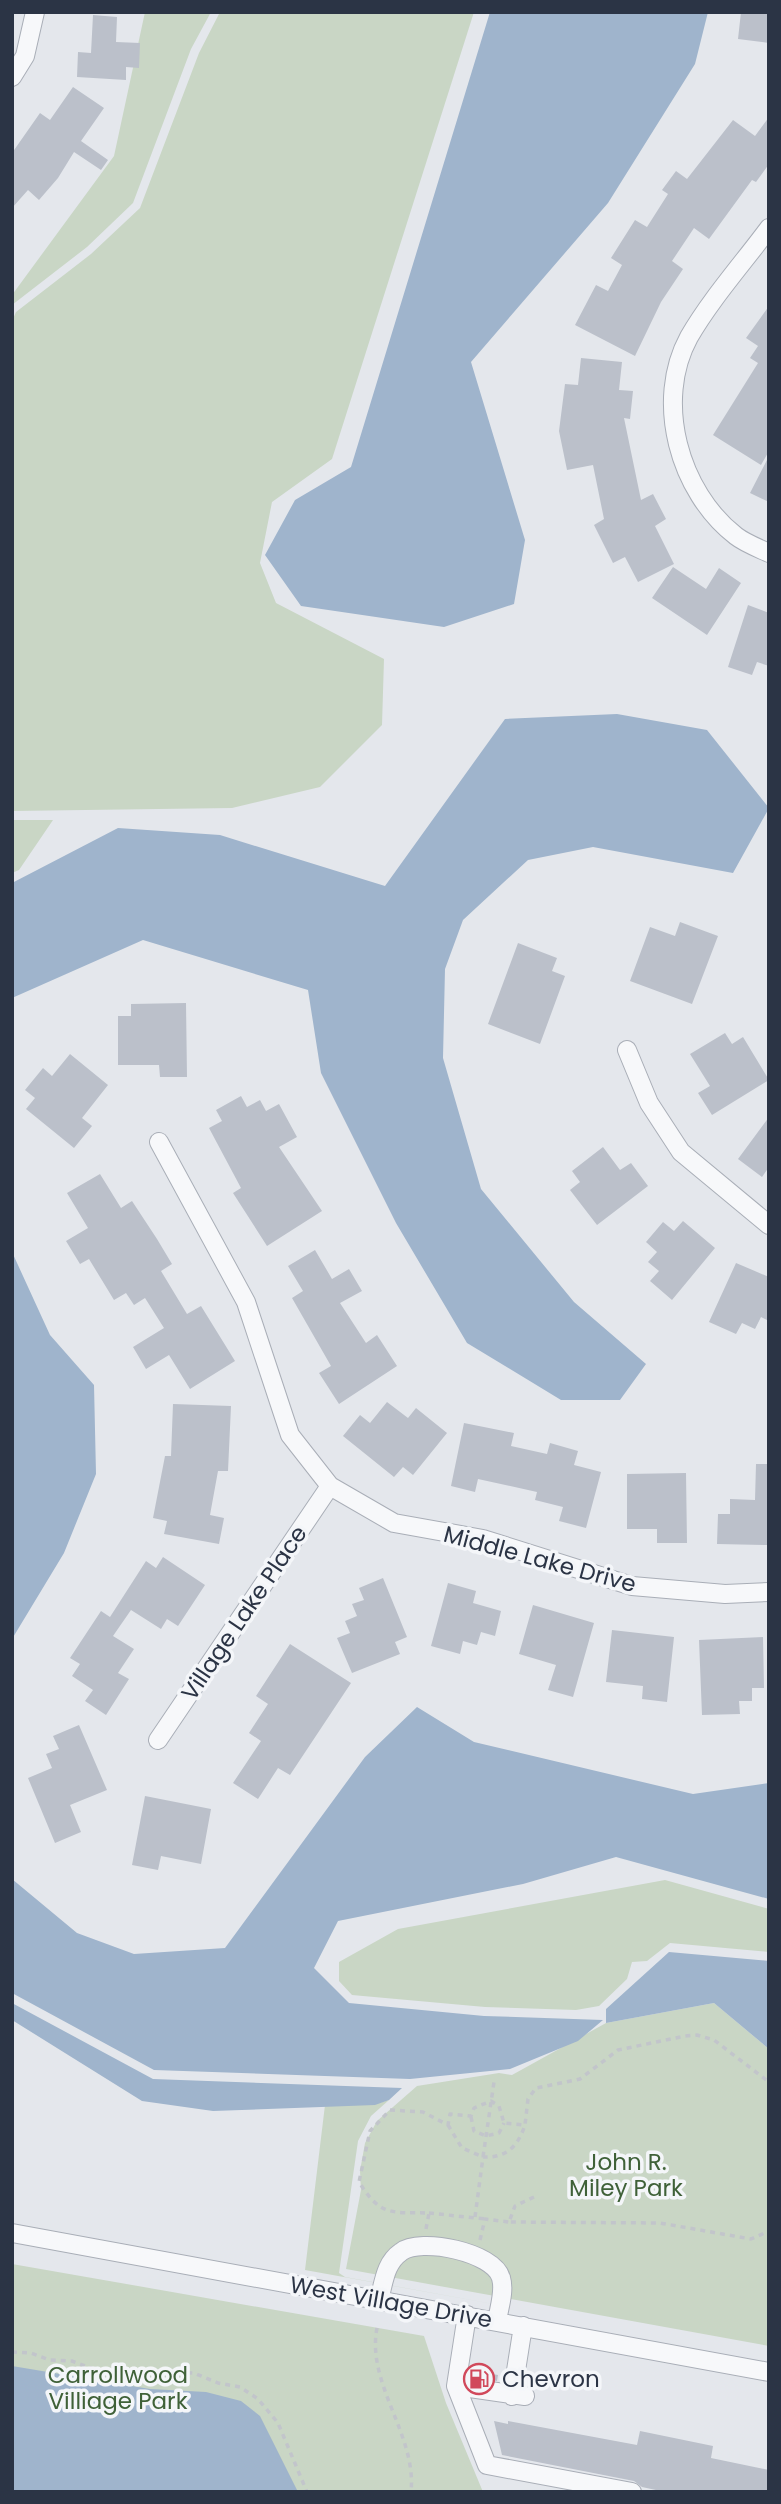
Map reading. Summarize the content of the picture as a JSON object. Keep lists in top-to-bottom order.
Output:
{
  "streets": {
    "street": ["Middle Lake Drive", "Village Lake Place", "West Village Drive"]
  },
  "crossings": [
    ["Middle Lake Drive", "Village Lake Place"]
  ],
  "parks": ["John R. Miley Park", "Carrollwood Villiage Park"],
  "places": {
    "fuel station": ["Chevron"]
  }
}
